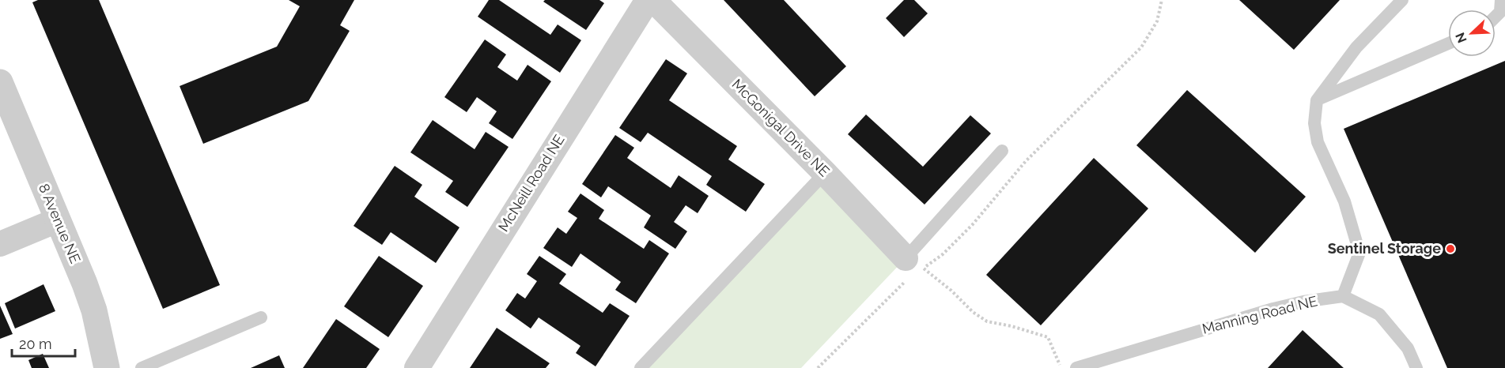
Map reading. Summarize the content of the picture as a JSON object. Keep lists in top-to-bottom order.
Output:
{
  "streets": {
    "street": ["McGonigal Drive NE", "McNeill Road NE", "8 Avenue NE"],
    "lane": ["Manning Road NE"]
  },
  "places": ["Sentinel Storage"],
  "scale_bar": "20 m",
  "north": "bottom left"
}
